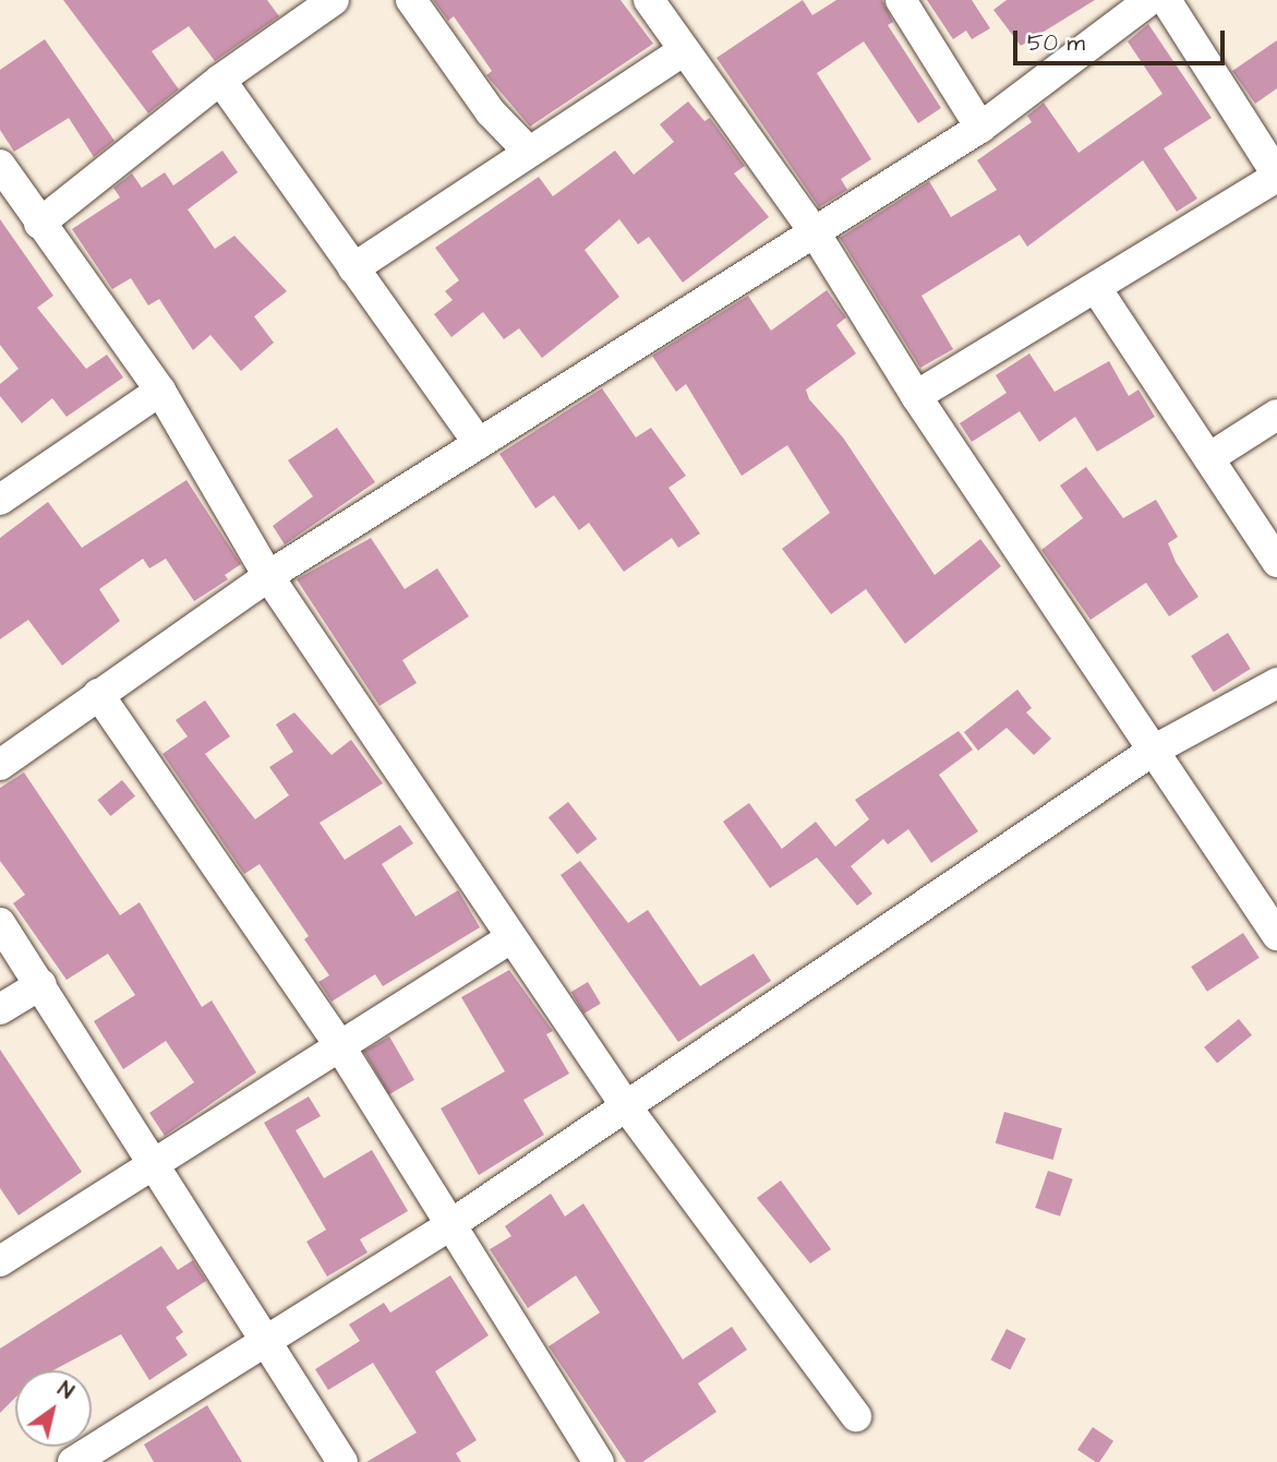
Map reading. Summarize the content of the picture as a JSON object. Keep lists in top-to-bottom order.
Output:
{
  "scale_bar": "50 m",
  "north": "top right"
}
